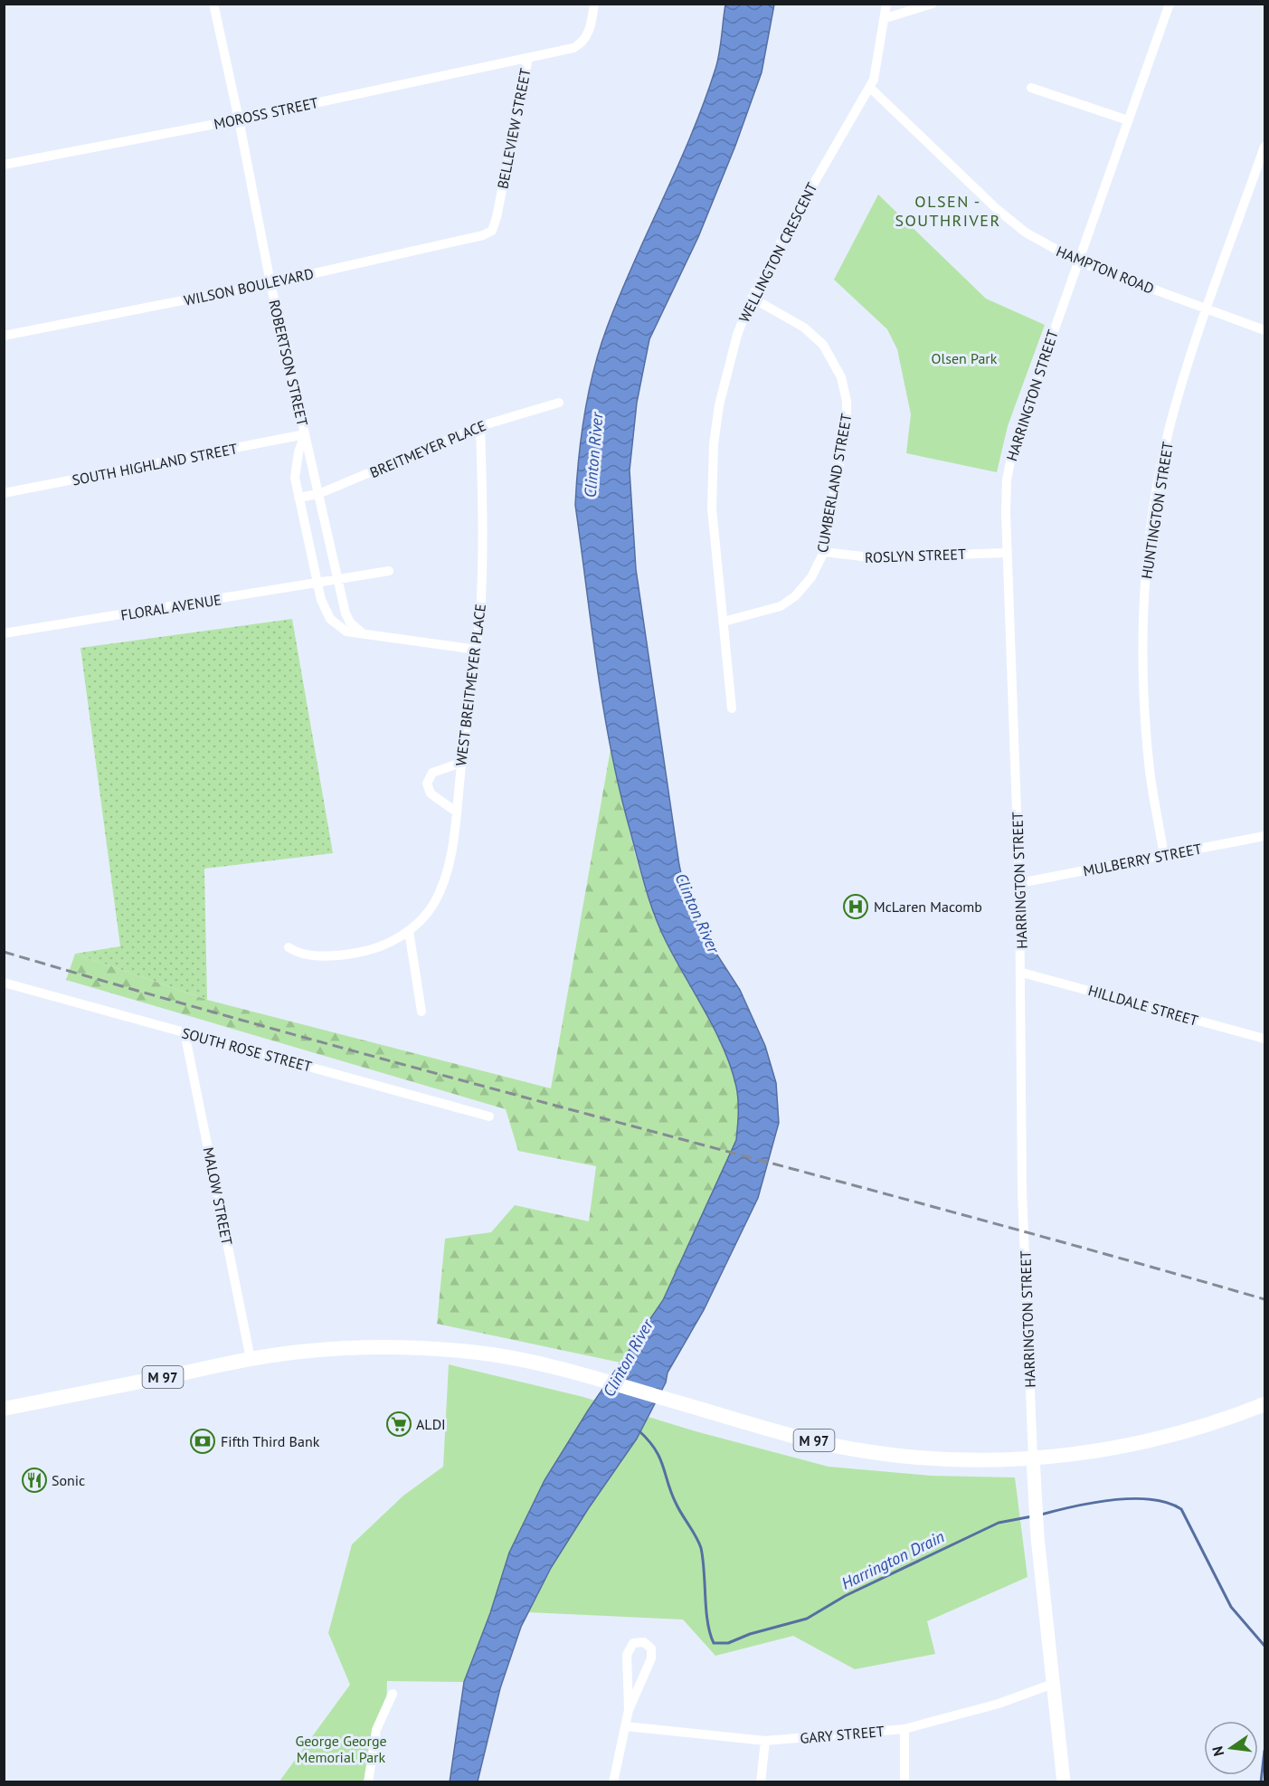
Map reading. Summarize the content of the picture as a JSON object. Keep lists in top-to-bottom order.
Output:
{
  "streets": {
    "main road": ["M 97"],
    "street": [
      "MOROSS STREET",
      "BELLEVIEW STREET",
      "WELLINGTON CRESCENT",
      "HAMPTON ROAD",
      "WILSON BOULEVARD",
      "ROBERTSON STREET",
      "HARRINGTON STREET",
      "BREITMEYER PLACE",
      "SOUTH HIGHLAND STREET",
      "CUMBERLAND STREET",
      "HUNTINGTON STREET",
      "ROSLYN STREET",
      "FLORAL AVENUE",
      "WEST BREITMEYER PLACE",
      "MULBERRY STREET",
      "HILLDALE STREET",
      "SOUTH ROSE STREET",
      "MALOW STREET",
      "GARY STREET"
    ]
  },
  "crossings": [
    ["MOROSS STREET", "BELLEVIEW STREET"],
    ["MOROSS STREET", "ROBERTSON STREET"],
    ["BELLEVIEW STREET", "WILSON BOULEVARD"],
    ["WELLINGTON CRESCENT", "HAMPTON ROAD"],
    ["WELLINGTON CRESCENT", "CUMBERLAND STREET"],
    ["HAMPTON ROAD", "HARRINGTON STREET"],
    ["HAMPTON ROAD", "HUNTINGTON STREET"],
    ["WILSON BOULEVARD", "ROBERTSON STREET"],
    ["ROBERTSON STREET", "BREITMEYER PLACE"],
    ["ROBERTSON STREET", "SOUTH HIGHLAND STREET"],
    ["ROBERTSON STREET", "FLORAL AVENUE"],
    ["ROBERTSON STREET", "WEST BREITMEYER PLACE"],
    ["HARRINGTON STREET", "ROSLYN STREET"],
    ["HARRINGTON STREET", "MULBERRY STREET"],
    ["HARRINGTON STREET", "HILLDALE STREET"],
    ["HARRINGTON STREET", "M 97"],
    ["HARRINGTON STREET", "GARY STREET"],
    ["BREITMEYER PLACE", "WEST BREITMEYER PLACE"],
    ["CUMBERLAND STREET", "ROSLYN STREET"],
    ["HUNTINGTON STREET", "MULBERRY STREET"],
    ["SOUTH ROSE STREET", "MALOW STREET"],
    ["MALOW STREET", "M 97"]
  ],
  "districts": ["OLSEN - SOUTHRIVER"],
  "water": ["Clinton River", "Harrington Drain"],
  "parks": ["Olsen Park", "George George Memorial Park"],
  "places": {
    "hospital": ["McLaren Macomb"],
    "supermarket": ["ALDI"],
    "bank": ["Fifth Third Bank"],
    "restaurant": ["Sonic"]
  },
  "north": "left"
}
